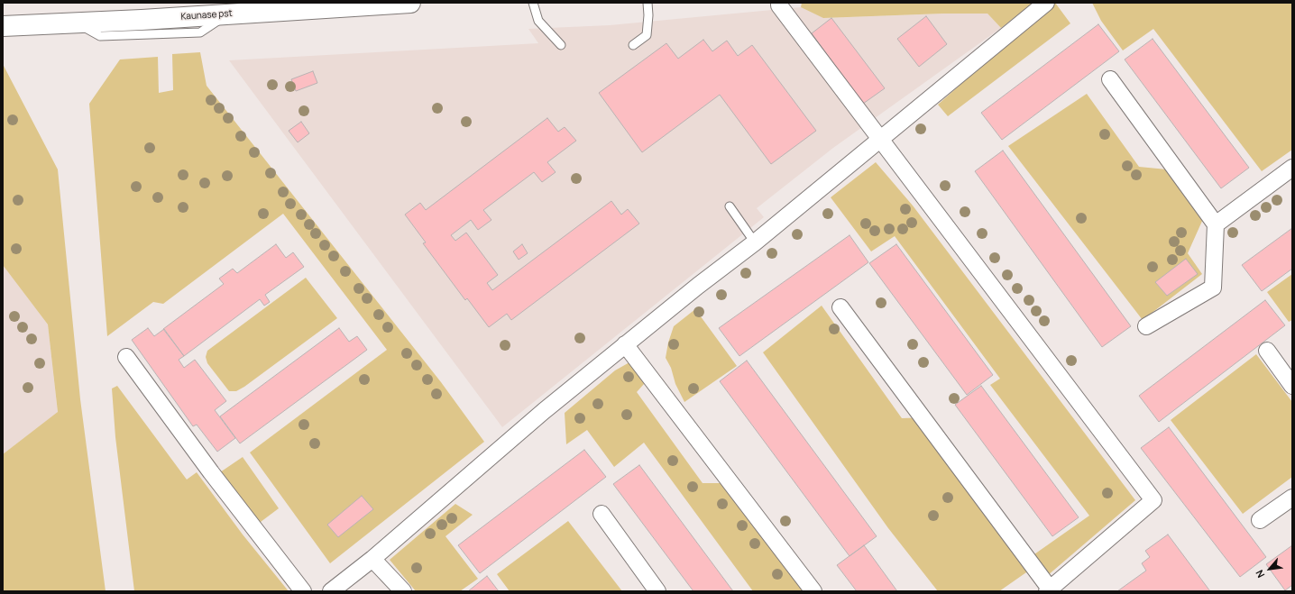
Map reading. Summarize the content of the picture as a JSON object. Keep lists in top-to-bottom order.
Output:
{
  "streets": {
    "street": ["Kaunase pst"]
  },
  "north": "bottom left"
}
